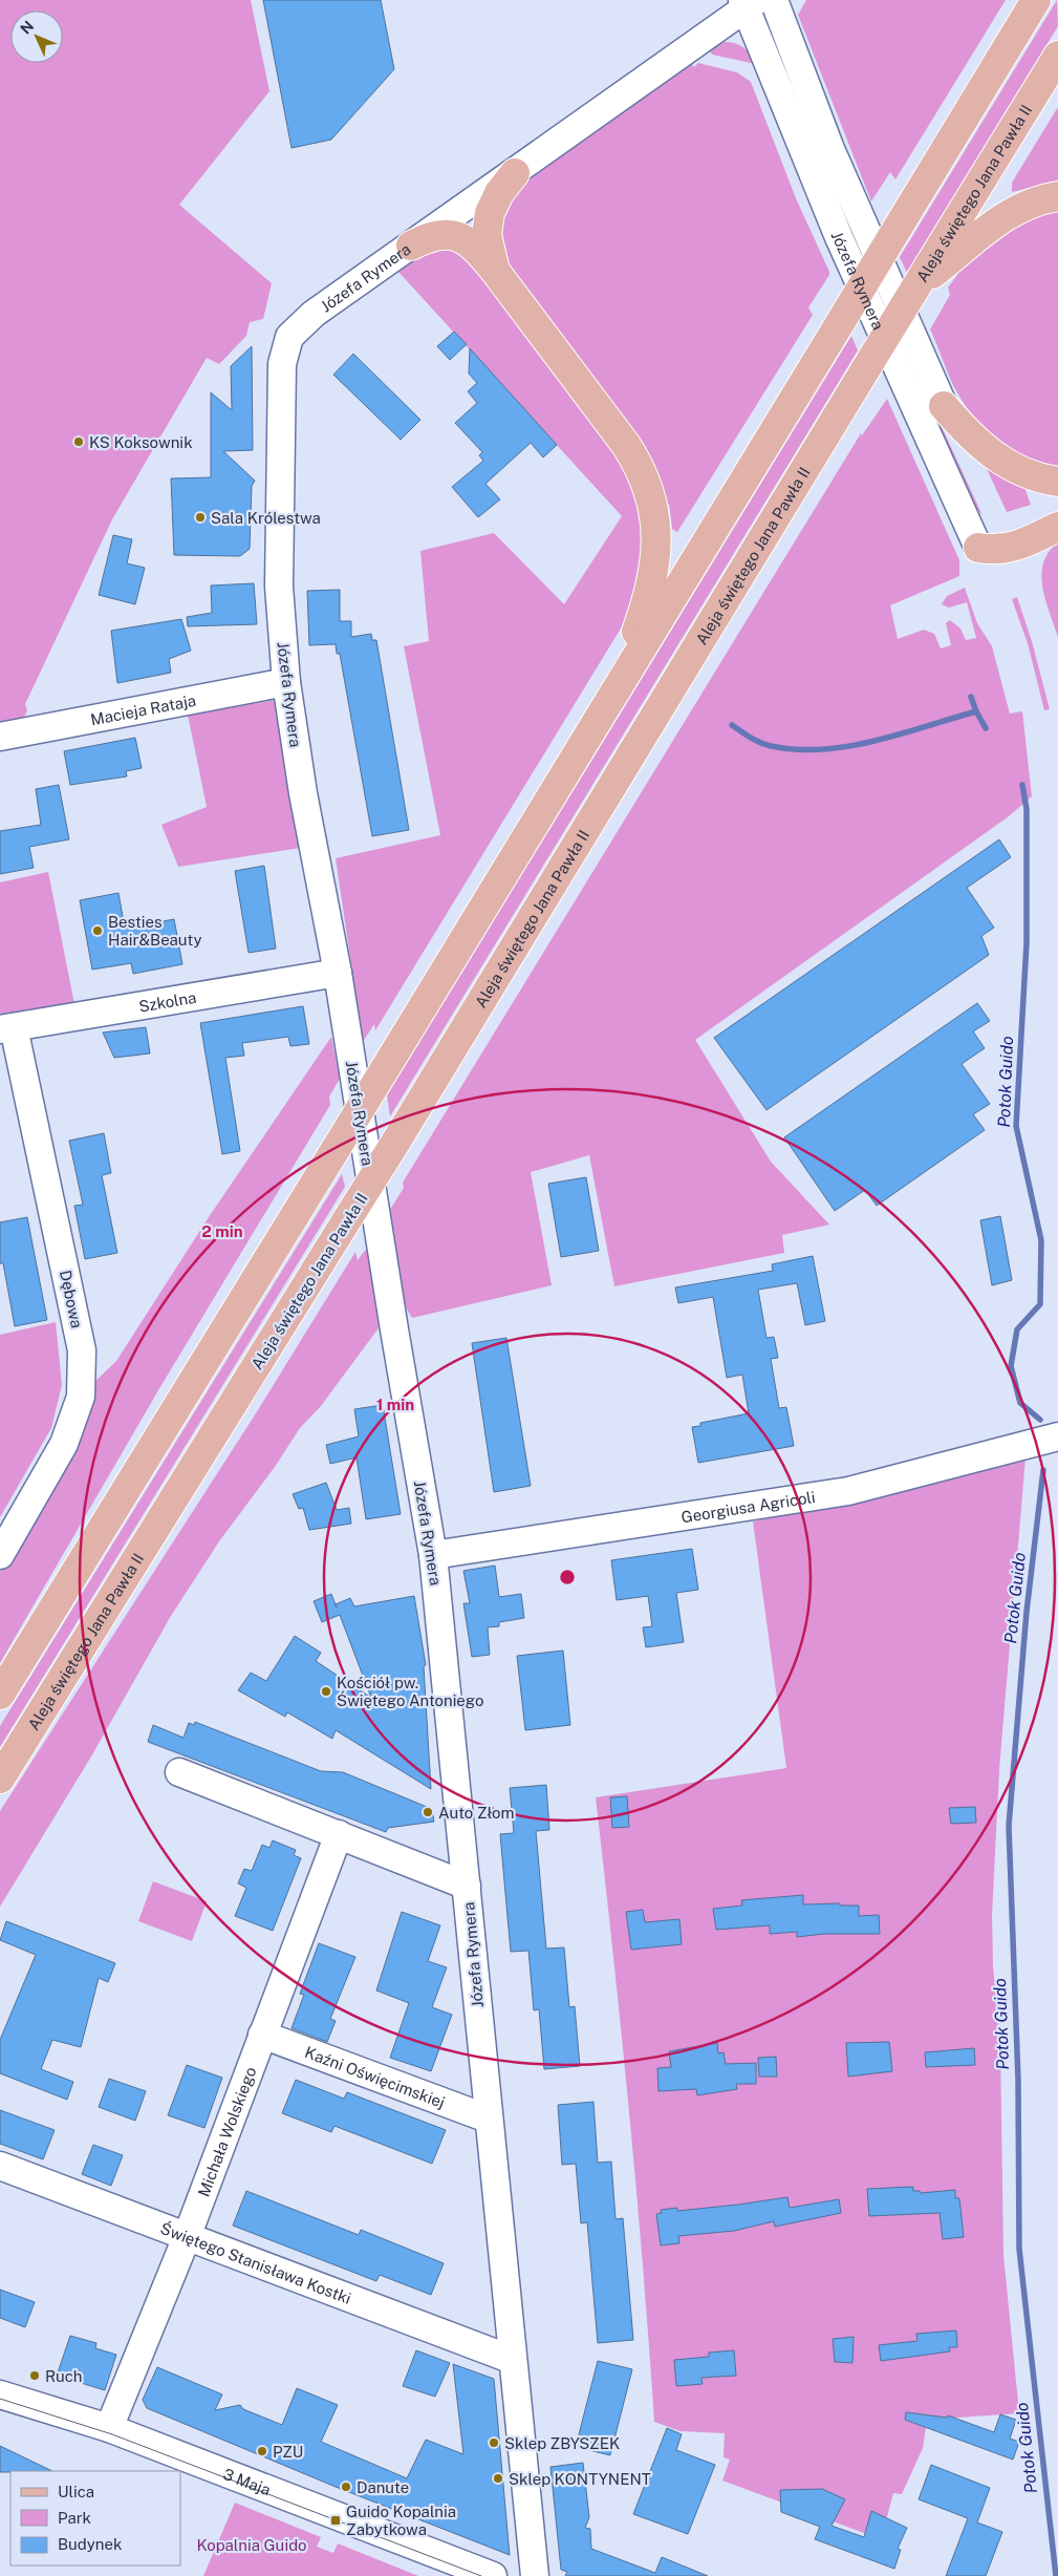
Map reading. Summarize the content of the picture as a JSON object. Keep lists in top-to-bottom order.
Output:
{
  "streets": {
    "main road": ["Aleja świętego Jana Pawła II"],
    "street": [
      "Józefa Rymera",
      "Macieja Rataja",
      "Szkolna",
      "Dębowa",
      "Georgiusa Agricoli",
      "Kaźni Oświęcimskiej",
      "Michała Wolskiego",
      "Świętego Stanisława Kostki",
      "3 Maja"
    ]
  },
  "crossings": [
    ["Józefa Rymera", "Macieja Rataja"],
    ["Józefa Rymera", "Szkolna"],
    ["Józefa Rymera", "Georgiusa Agricoli"],
    ["Józefa Rymera", "Kaźni Oświęcimskiej"],
    ["Józefa Rymera", "Świętego Stanisława Kostki"],
    ["Szkolna", "Dębowa"],
    ["Kaźni Oświęcimskiej", "Michała Wolskiego"],
    ["Michała Wolskiego", "Świętego Stanisława Kostki"],
    ["Michała Wolskiego", "3 Maja"]
  ],
  "water": ["Potok Guido"],
  "parks": ["Kopalnia Guido"],
  "places": {
    "other": [
      "KS Koksownik",
      "Sala Królestwa",
      "Besties Hair&Beauty",
      "Kościół pw. Świętego Antoniego",
      "Auto Złom",
      "Ruch",
      "Sklep ZBYSZEK",
      "PZU",
      "Sklep KONTYNENT",
      "Danute"
    ],
    "transit": ["Guido Kopalnia Zabytkowa"]
  },
  "legend": ["Ulica", "Park", "Budynek"],
  "north": "top left",
  "rings": ["2 min", "1 min"]
}
